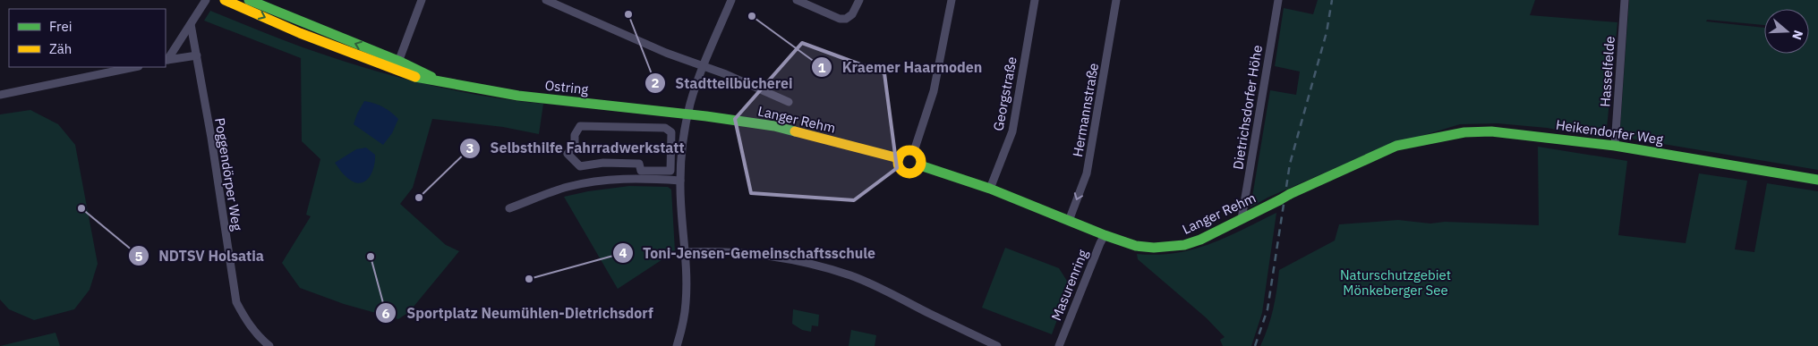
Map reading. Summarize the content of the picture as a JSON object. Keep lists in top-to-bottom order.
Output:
{
  "streets": {
    "street": [
      "Hasselfelde",
      "Ostring",
      "Georgstraße",
      "Dietrichsdorfer Höhe",
      "Hermannstraße",
      "Langer Rehm",
      "Heikendorfer Weg",
      "Poggendörper Weg",
      "Masurenring"
    ]
  },
  "crossings": [
    ["Hasselfelde", "Heikendorfer Weg"],
    ["Ostring", "Langer Rehm"],
    ["Georgstraße", "Langer Rehm"],
    ["Dietrichsdorfer Höhe", "Langer Rehm"],
    ["Hermannstraße", "Langer Rehm"],
    ["Langer Rehm", "Heikendorfer Weg"],
    ["Langer Rehm", "Masurenring"]
  ],
  "one_way": ["Hermannstraße"],
  "parks": ["Naturschutzgebiet Mönkeberger See"],
  "places": [
    "Stadtteilbücherei",
    "Kraemer Haarmoden",
    "Selbsthilfe Fahrradwerkstatt",
    "NDTSV Holsatia",
    "Sportplatz Neumühlen-Dietrichsdorf",
    "Toni-Jensen-Gemeinschaftsschule"
  ],
  "legend": ["Frei", "Zäh"],
  "north": "right"
}
